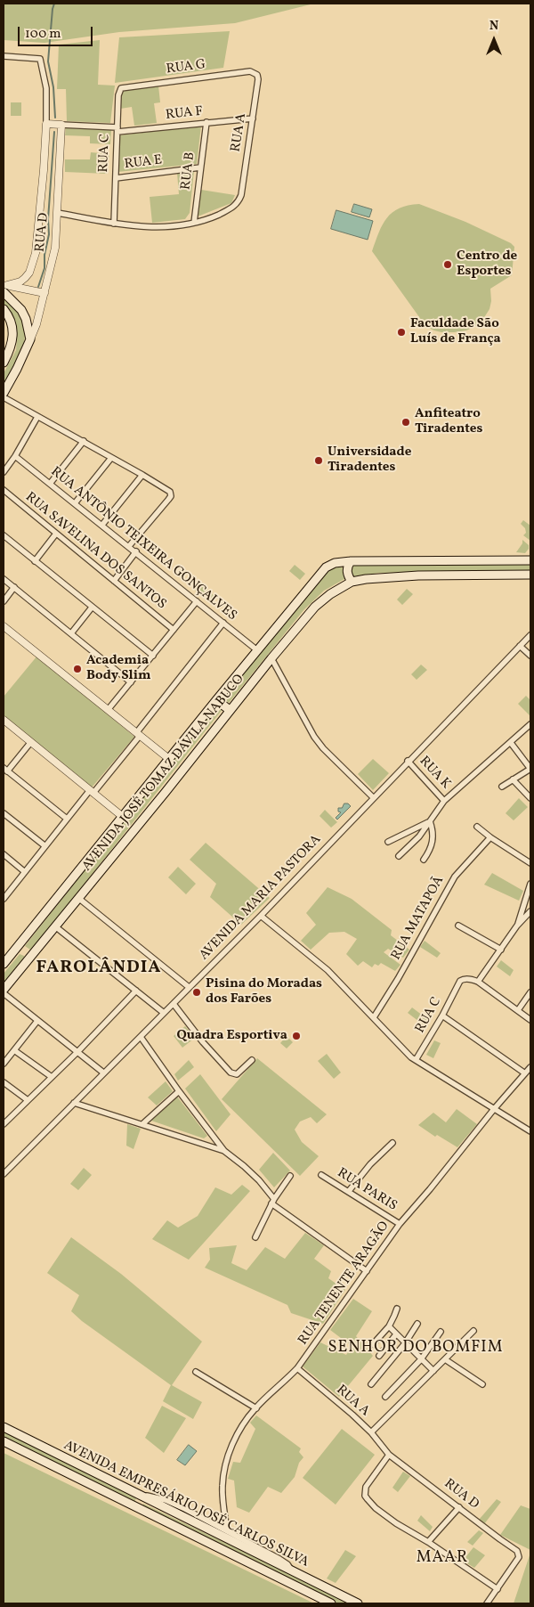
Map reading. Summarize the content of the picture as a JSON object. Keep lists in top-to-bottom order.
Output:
{
  "streets": {
    "main road": ["AVENIDA JOSÉ TOMAZ DÁVILA NABUCO", "AVENIDA EMPRESÁRIO JOSÉ CARLOS SILVA"],
    "street": [
      "RUA G",
      "RUA F",
      "RUA A",
      "RUA C",
      "RUA E",
      "RUA B",
      "RUA D",
      "RUA ANTÔNIO TEIXEIRA GONÇALVES",
      "RUA SAVELINA DOS SANTOS",
      "RUA K",
      "AVENIDA MARIA PASTORA",
      "RUA MATAPOÃ",
      "RUA PARIS",
      "RUA TENENTE ARAGÃO"
    ]
  },
  "crossings": [
    ["RUA G", "RUA A"],
    ["RUA G", "RUA C"],
    ["RUA F", "RUA A"],
    ["RUA F", "RUA C"],
    ["RUA F", "RUA B"],
    ["RUA F", "RUA D"],
    ["RUA A", "RUA B"],
    ["RUA A", "RUA D"],
    ["RUA A", "RUA TENENTE ARAGÃO"],
    ["RUA C", "RUA E"],
    ["RUA E", "RUA B"],
    ["RUA ANTÔNIO TEIXEIRA GONÇALVES", "AVENIDA JOSÉ TOMAZ DÁVILA NABUCO"],
    ["RUA K", "AVENIDA MARIA PASTORA"],
    ["RUA PARIS", "RUA TENENTE ARAGÃO"]
  ],
  "districts": ["FAROLÂNDIA", "SENHOR DO BOMFIM", "MAAR"],
  "places": [
    "Centro de Esportes",
    "Faculdade São Luís de França",
    "Anfiteatro Tiradentes",
    "Universidade Tiradentes",
    "Academia Body Slim",
    "Pisina do Moradas dos Farões",
    "Quadra Esportiva"
  ],
  "scale_bar": "100 m",
  "north": "top"
}
